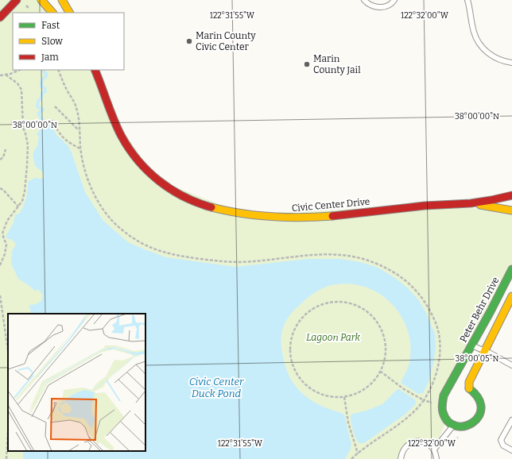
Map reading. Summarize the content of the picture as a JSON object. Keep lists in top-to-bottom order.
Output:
{
  "streets": {
    "street": ["Civic Center Drive", "Peter Behr Drive"]
  },
  "water": ["Civic Center Duck Pond"],
  "parks": ["Lagoon Park"],
  "places": ["Marin County Civic Center", "Marin County Jail"],
  "legend": ["Fast", "Slow", "Jam"],
  "coordinates": [
    "122°31'55\"W",
    "122°32'00\"W",
    "38°00'00\"N",
    "38°00'05\"N"
  ]
}
